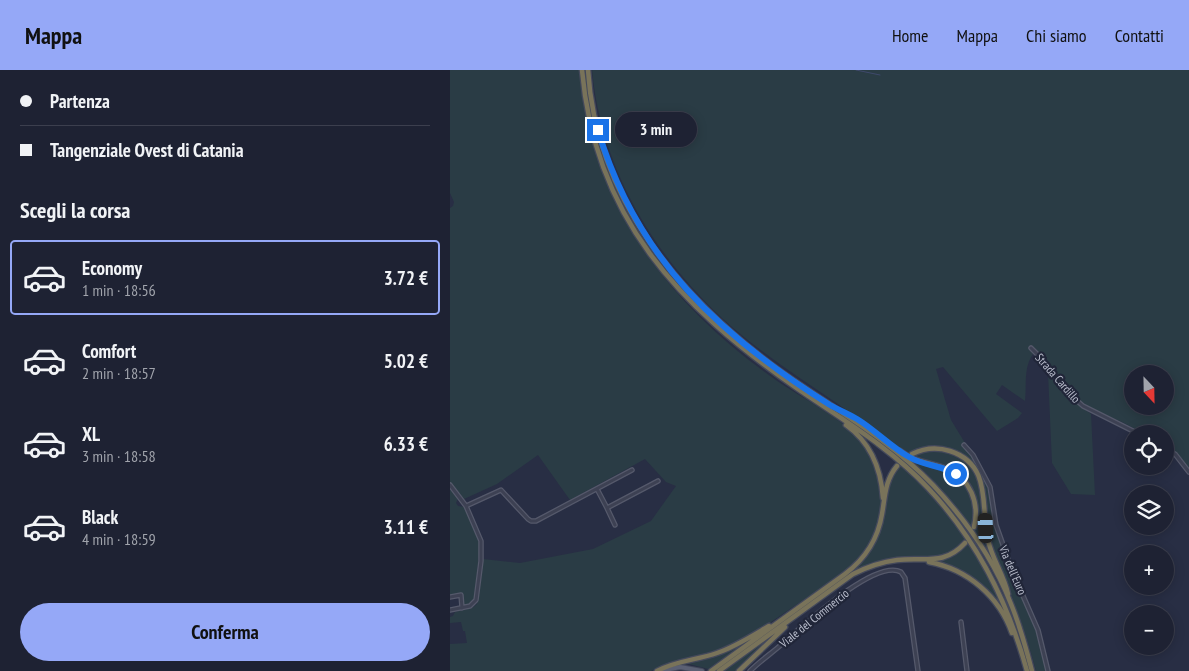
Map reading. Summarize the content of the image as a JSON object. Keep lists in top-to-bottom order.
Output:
{
  "streets": {
    "street": ["Strada Cardillo", "Via dell'Euro", "Viale del Commercio"]
  },
  "north": "bottom",
  "page": {
    "header": "Mappa",
    "nav": [
      "Home",
      "Mappa",
      "Chi siamo",
      "Contatti"
    ],
    "banner": ["Partenza", "Tangenziale Ovest di Catania"],
    "bubble": "3 min",
    "heading": "Scegli la corsa",
    "list": [
      {
        "name": "Economy",
        "note": "1 min · 18:56",
        "value": "3.72 €"
      },
      {
        "name": "Comfort",
        "note": "2 min · 18:57",
        "value": "5.02 €"
      },
      {
        "name": "XL",
        "note": "3 min · 18:58",
        "value": "6.33 €"
      },
      {
        "name": "Black",
        "note": "4 min · 18:59",
        "value": "3.11 €"
      }
    ],
    "map_buttons": ["+", "−"],
    "buttons": "Conferma"
  }
}
